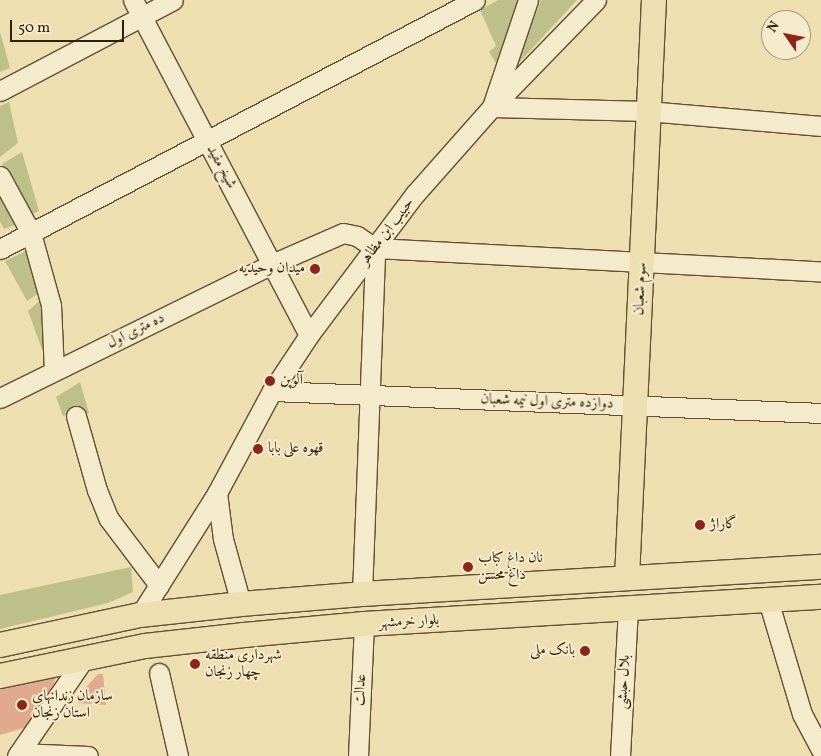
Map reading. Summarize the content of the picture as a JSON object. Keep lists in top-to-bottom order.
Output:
{
  "streets": {
    "main road": ["سوم شعبان", "بلوار خرمشهر"],
    "street": [
      "شیخ مفید",
      "حبیب ابن مظاهر",
      "ده متری اول",
      "دوازده متری اول نیمه شعبان",
      "بلال حبشی",
      "عدالت"
    ]
  },
  "crossings": [
    ["شیخ مفید", "حبیب ابن مظاهر"],
    ["شیخ مفید", "ده متری اول"],
    ["حبیب ابن مظاهر", "ده متری اول"],
    ["حبیب ابن مظاهر", "دوازده متری اول نیمه شعبان"],
    ["حبیب ابن مظاهر", "بلوار خرمشهر"],
    ["سوم شعبان", "دوازده متری اول نیمه شعبان"],
    ["سوم شعبان", "بلوار خرمشهر"],
    ["بلوار خرمشهر", "بلال حبشی"],
    ["بلوار خرمشهر", "عدالت"]
  ],
  "places": [
    "میدان وحیدیه",
    "آلوپن",
    "قهوه علی بابا",
    "گاراژ",
    "نان داغ کباب داغ محسن",
    "بانک ملی",
    "شهرداری منطقه چهار زنجان",
    "سازمان زندانهای استان زنجان"
  ],
  "scale_bar": "50 m",
  "north": "top left"
}
